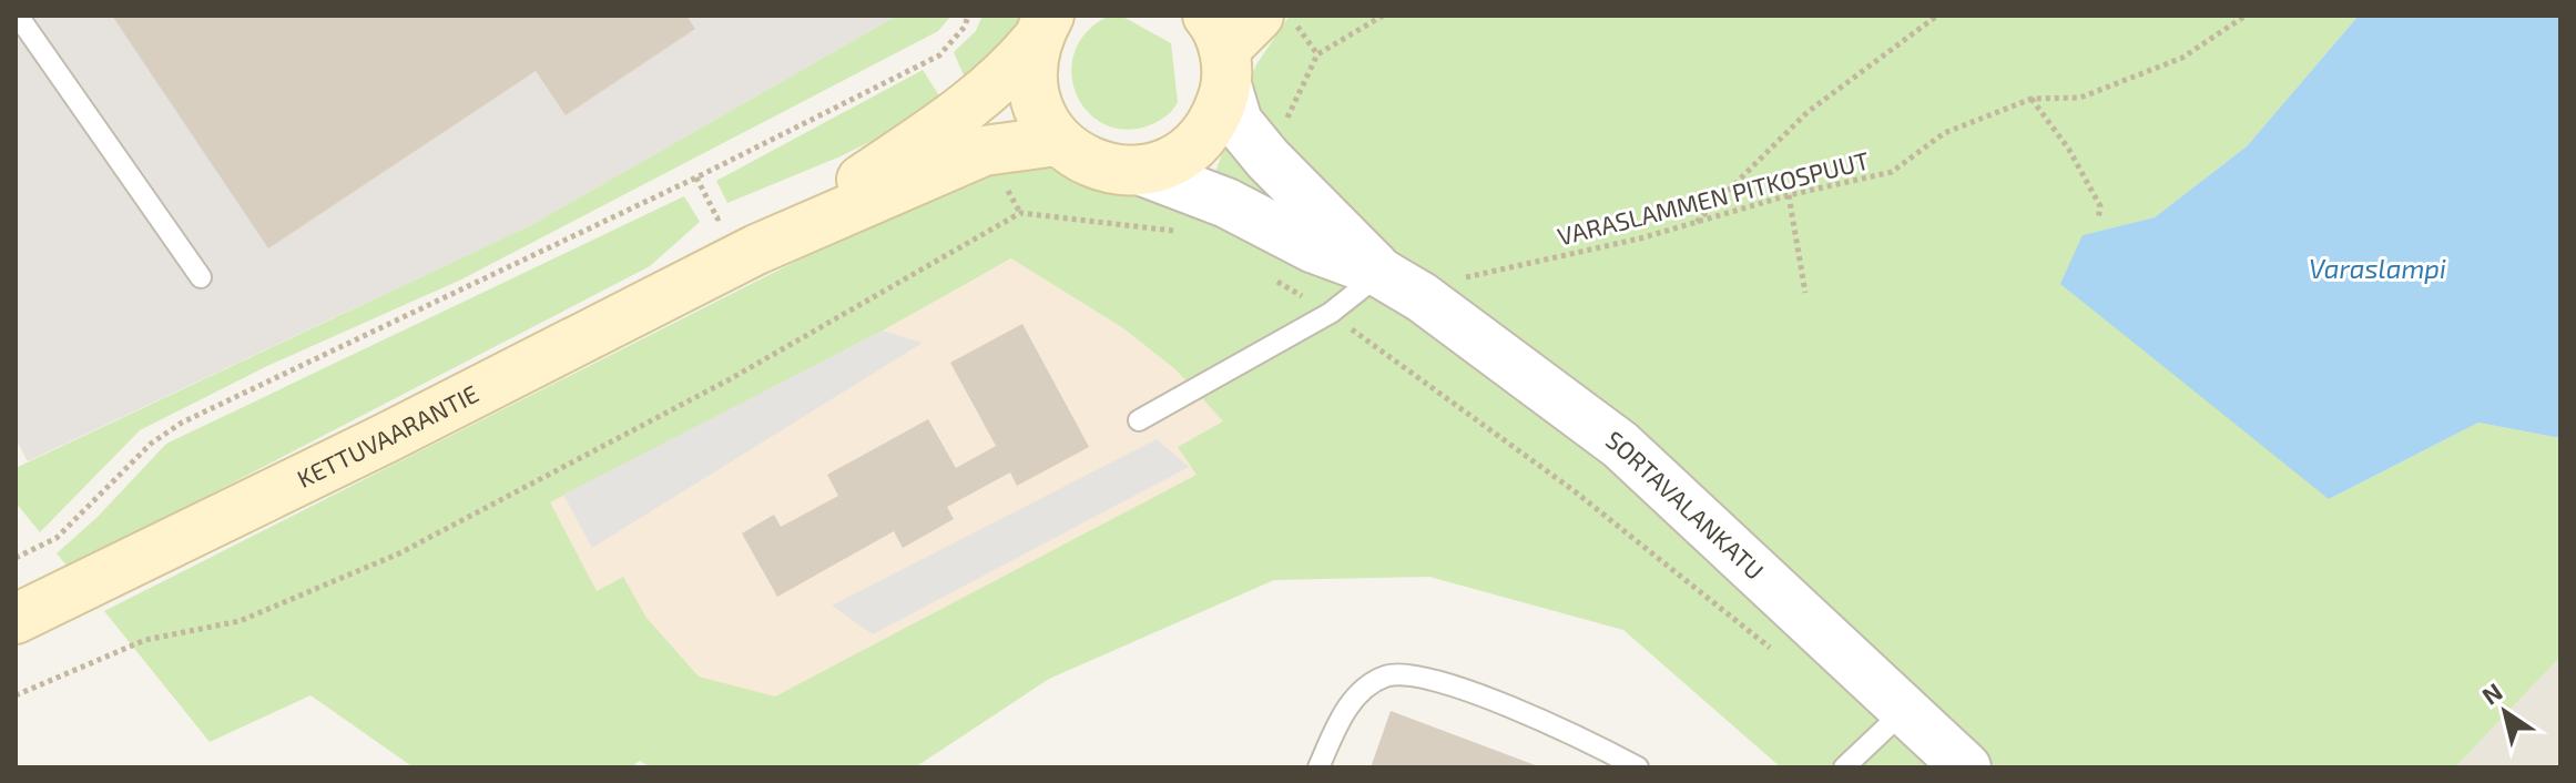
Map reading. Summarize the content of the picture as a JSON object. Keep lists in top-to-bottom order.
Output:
{
  "streets": {
    "main road": ["KETTUVAARANTIE"],
    "street": ["SORTAVALANKATU"],
    "path": ["VARASLAMMEN PITKOSPUUT"]
  },
  "water": ["Varaslampi"],
  "north": "top left"
}
